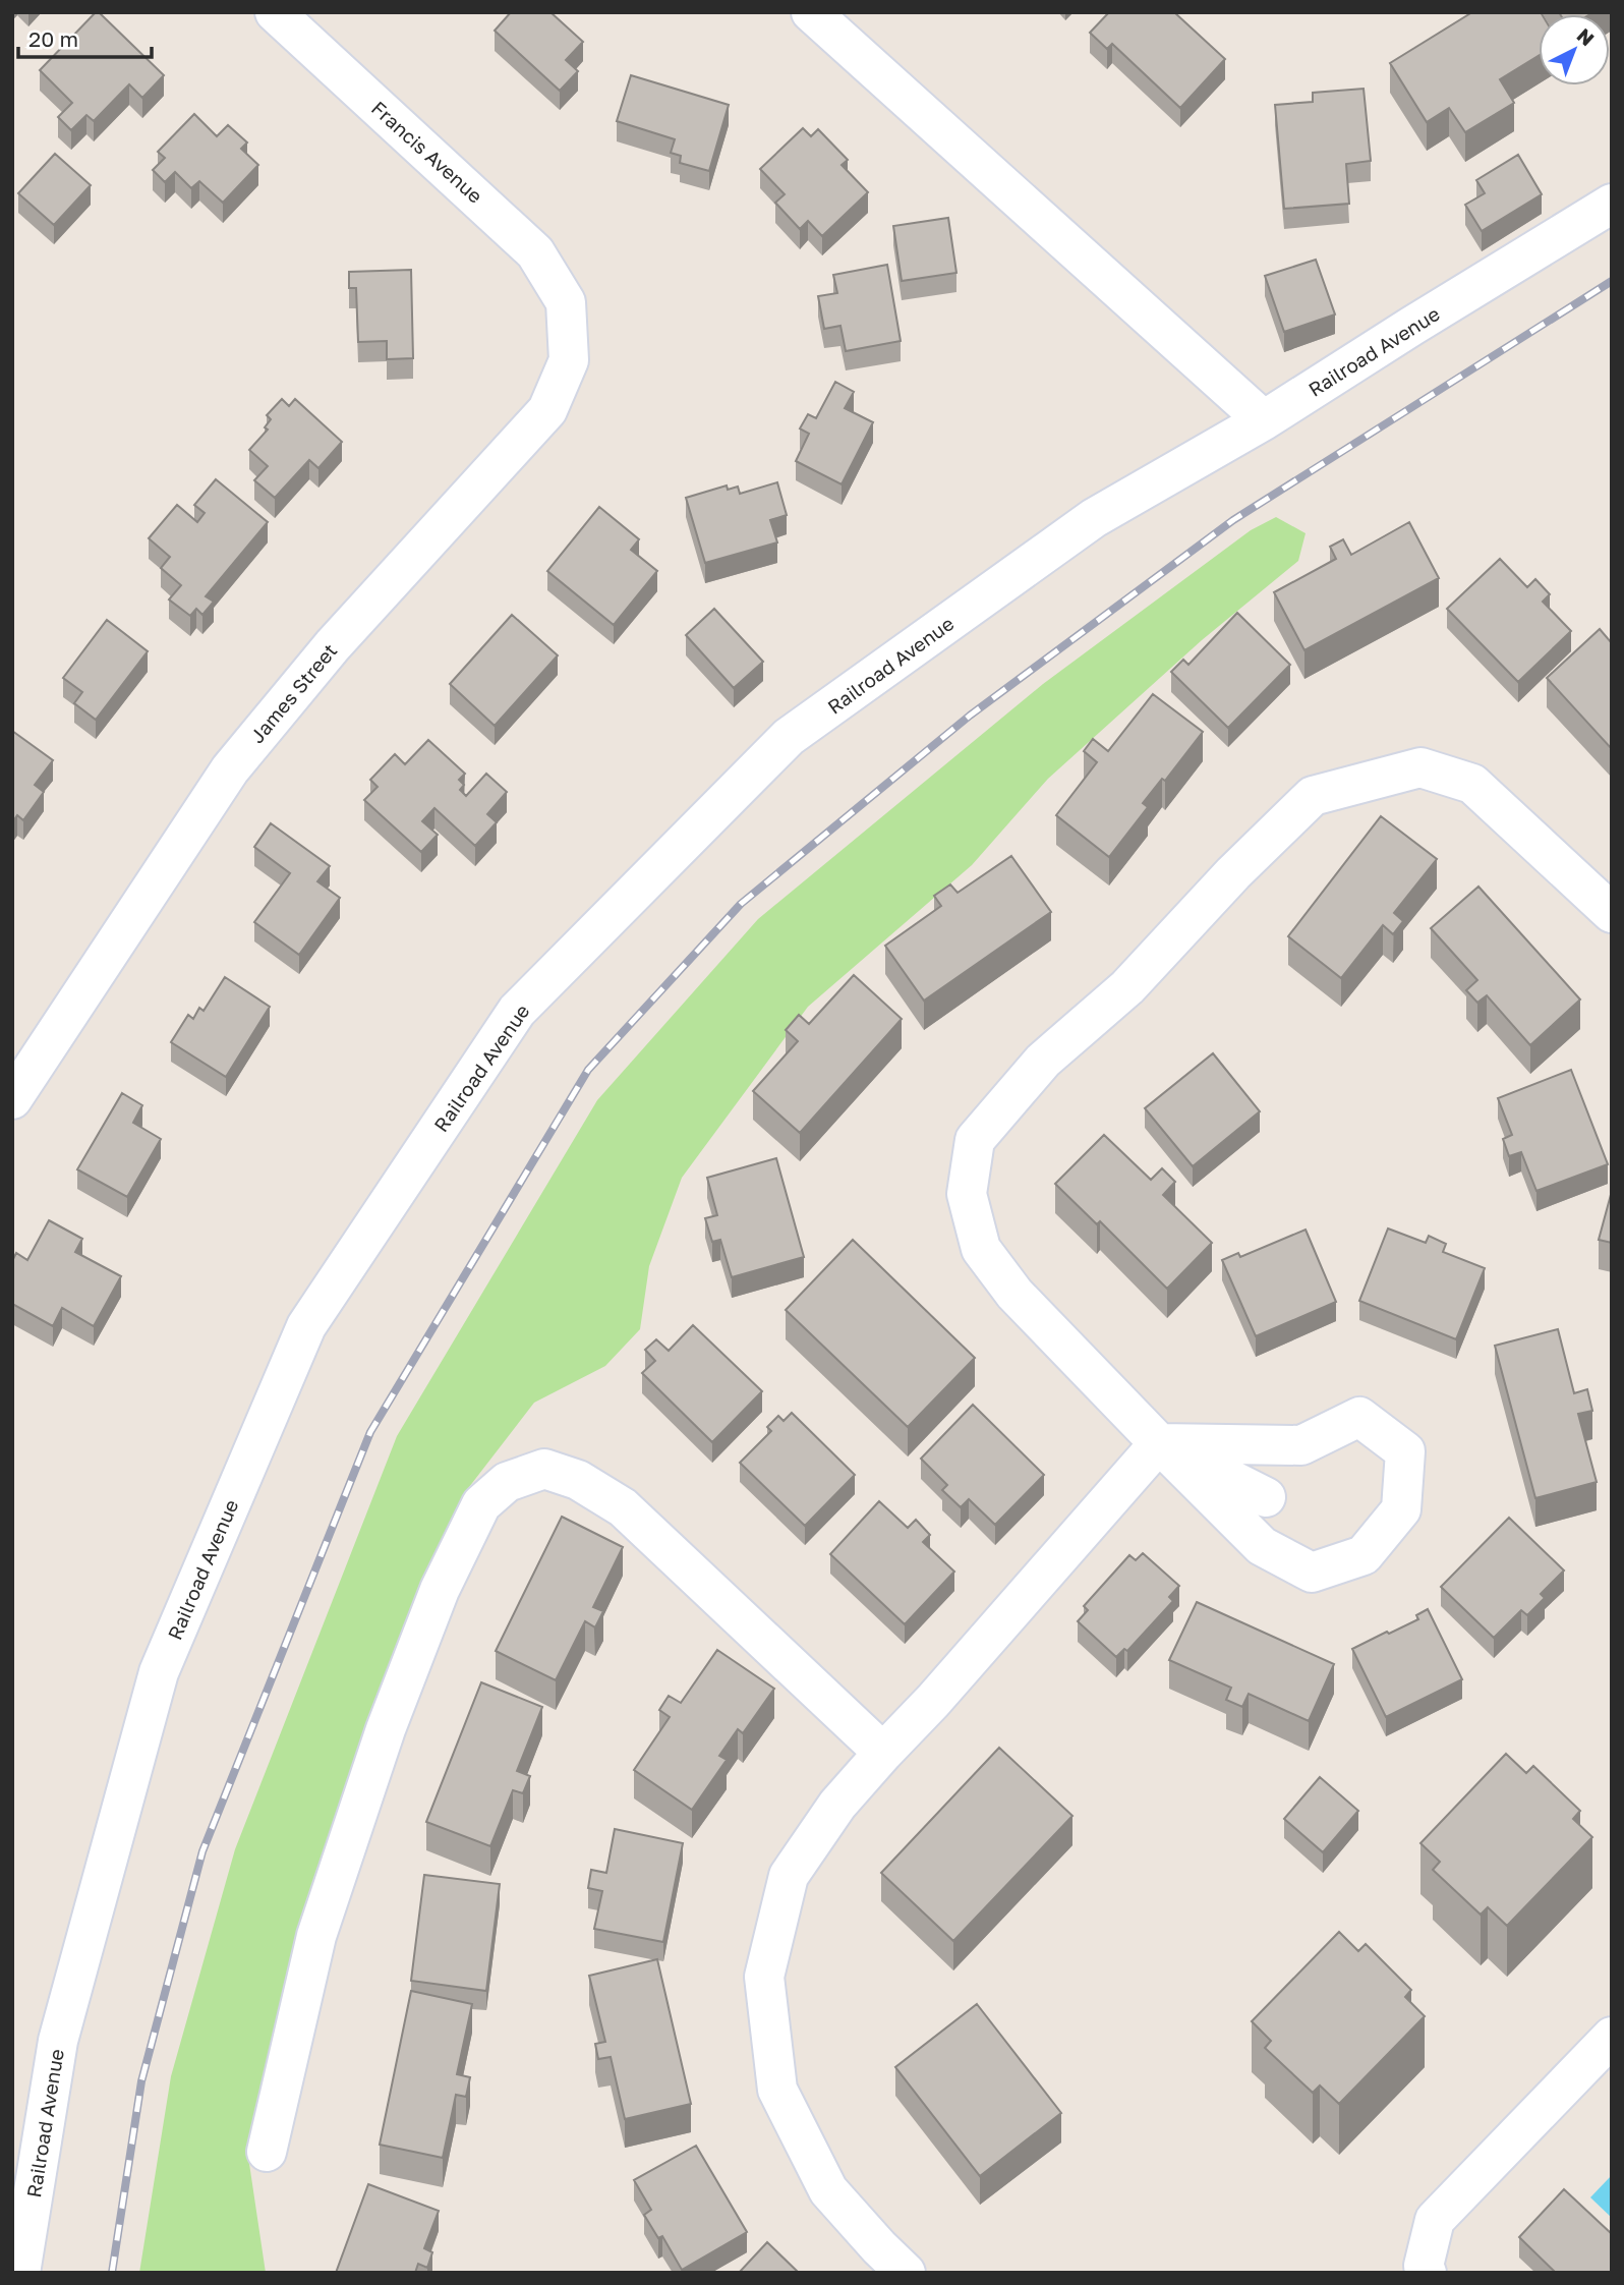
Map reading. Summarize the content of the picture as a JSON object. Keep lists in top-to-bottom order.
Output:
{
  "streets": {
    "street": ["Francis Avenue", "Railroad Avenue", "James Street"]
  },
  "crossings": [
    ["Francis Avenue", "James Street"]
  ],
  "scale_bar": "20 m",
  "north": "top right"
}
